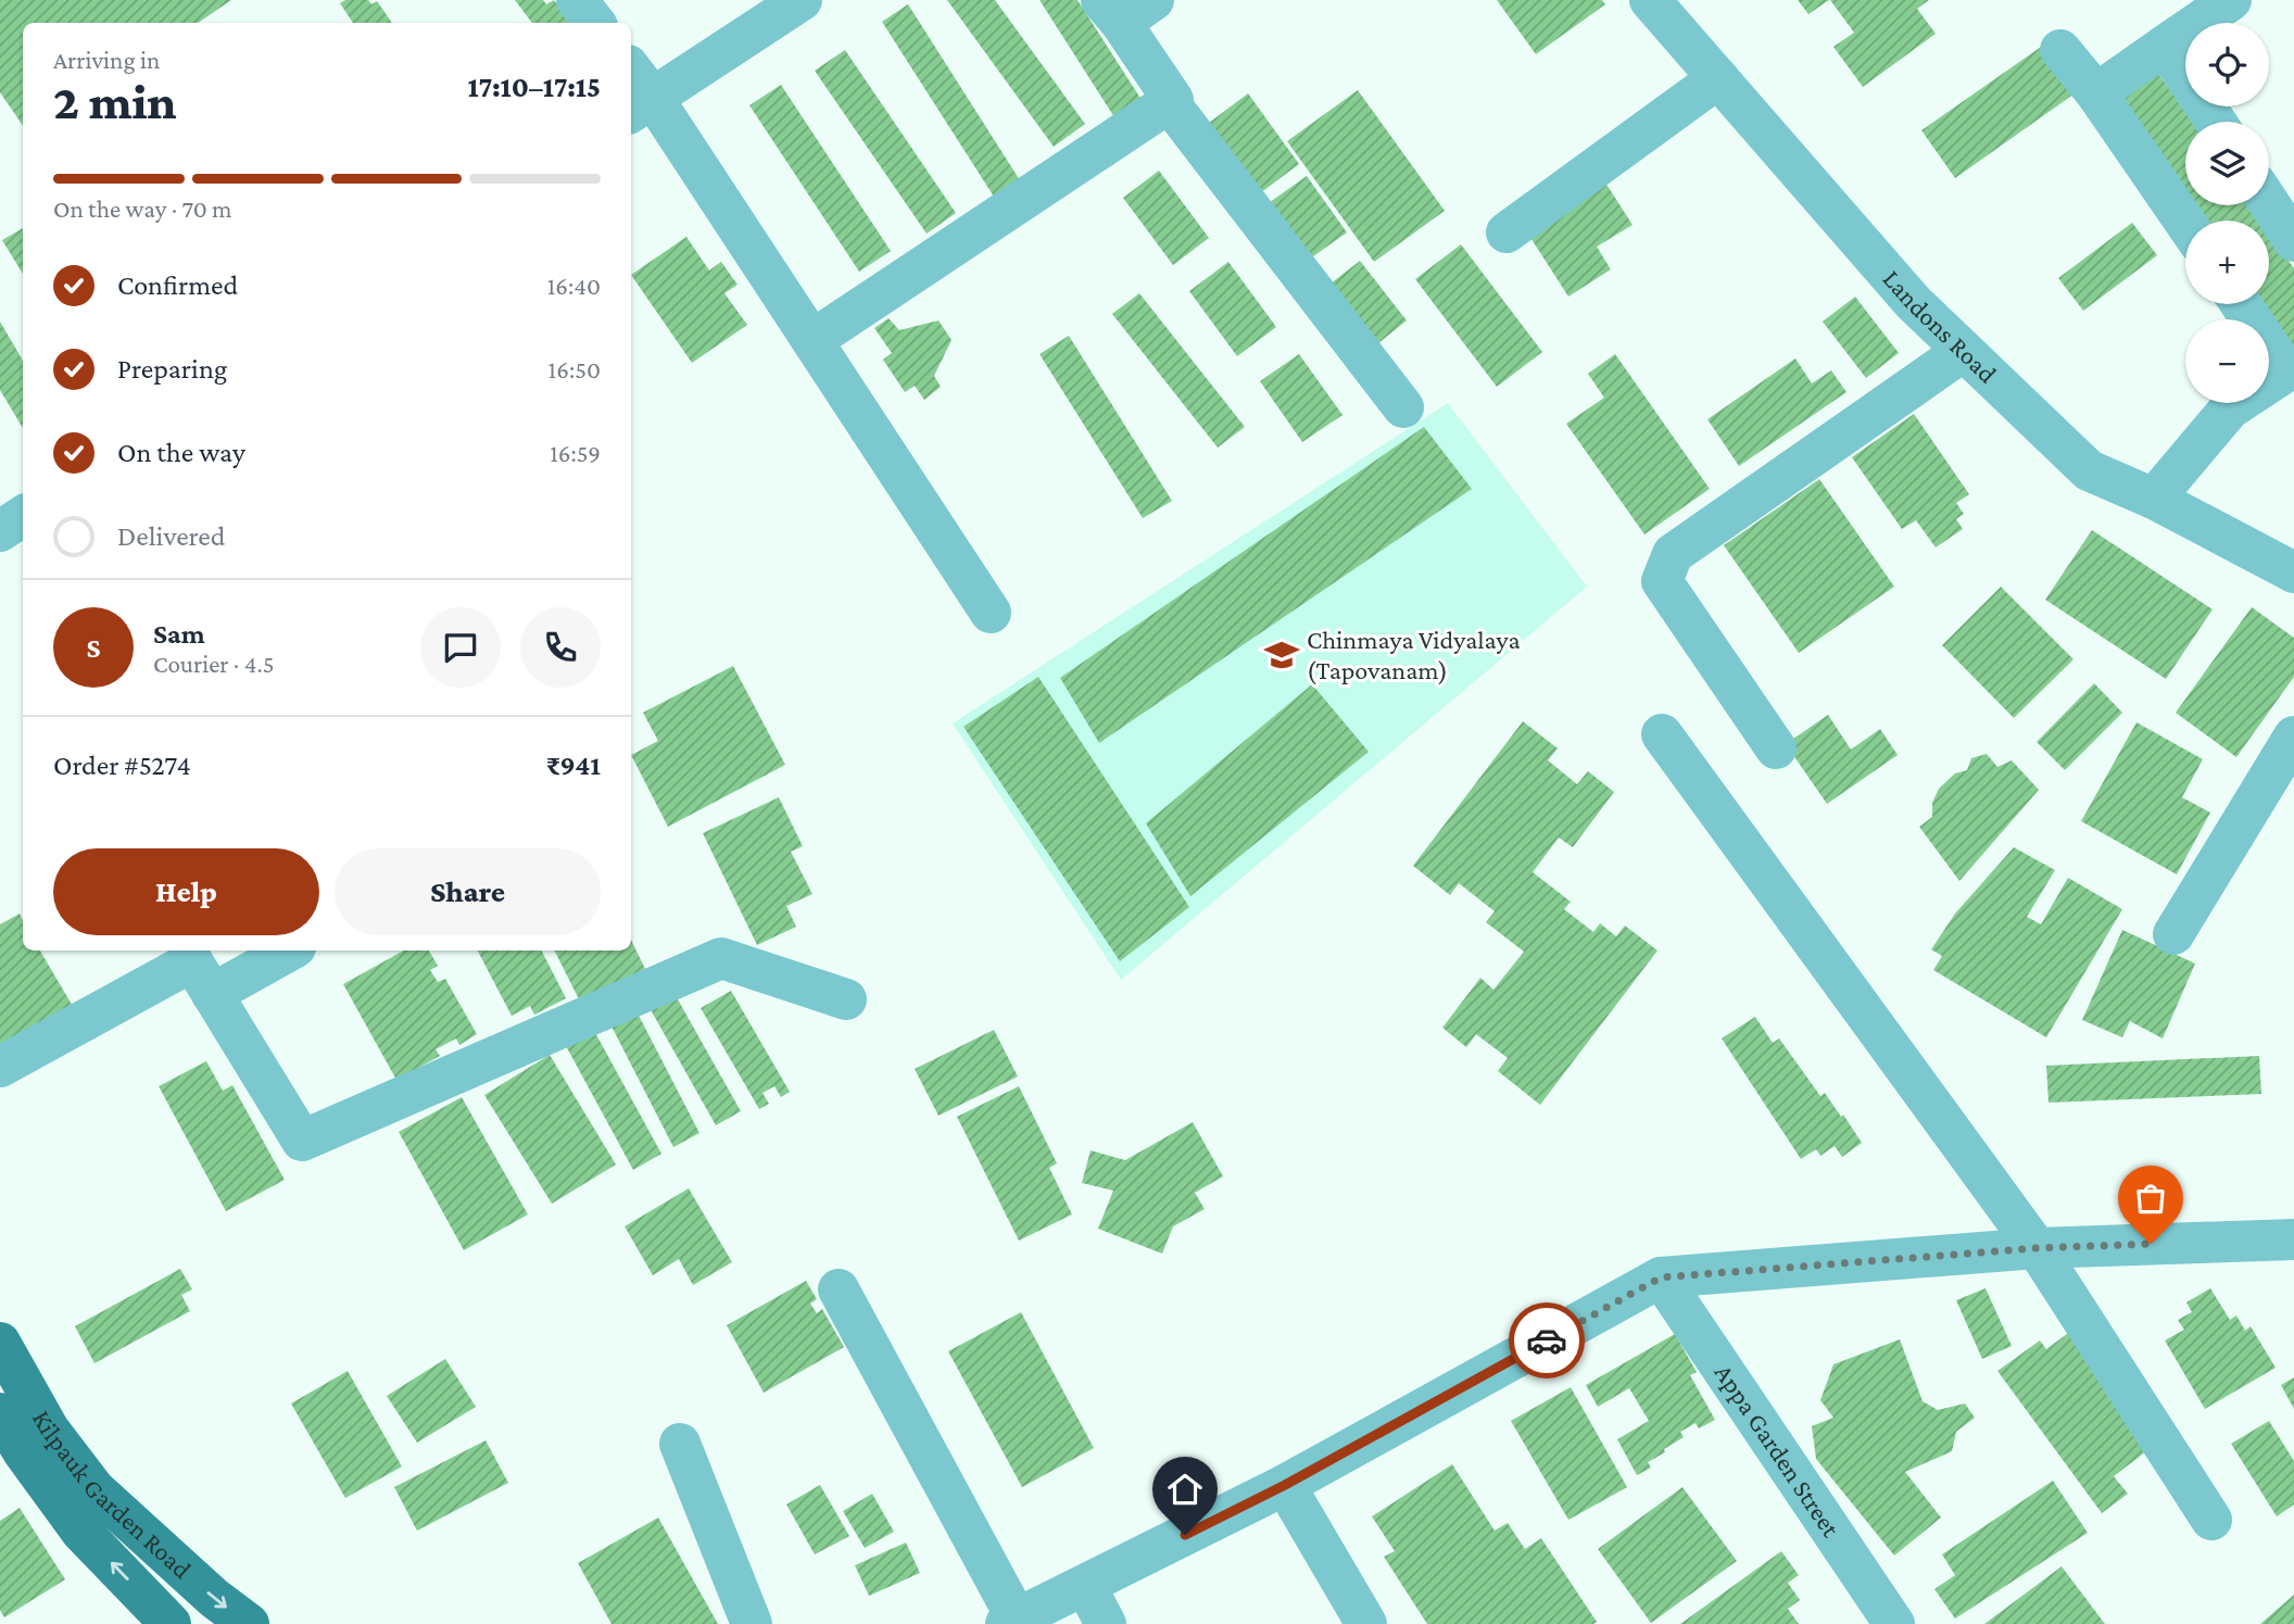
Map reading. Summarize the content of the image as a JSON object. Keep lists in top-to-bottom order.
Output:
{
  "streets": {
    "main road": ["Kilpauk Garden Road"],
    "street": ["Landons Road", "Appa Garden Street"]
  },
  "places": {
    "school or university": ["Chinmaya Vidyalaya (Tapovanam)"]
  },
  "page": {
    "map_buttons": ["+", "−"],
    "heading": ["2 min", "Arriving in", "17:10–17:15"],
    "panel": [
      "Sam",
      "Courier · 4.5",
      "Order #5274",
      "₹941"
    ],
    "bar": "On the way · 70 m",
    "list": [
      ["Confirmed", "16:40"],
      ["Preparing", "16:50"],
      ["On the way", "16:59"],
      "Delivered"
    ],
    "round": "S",
    "buttons": ["Help", "Share"]
  }
}
